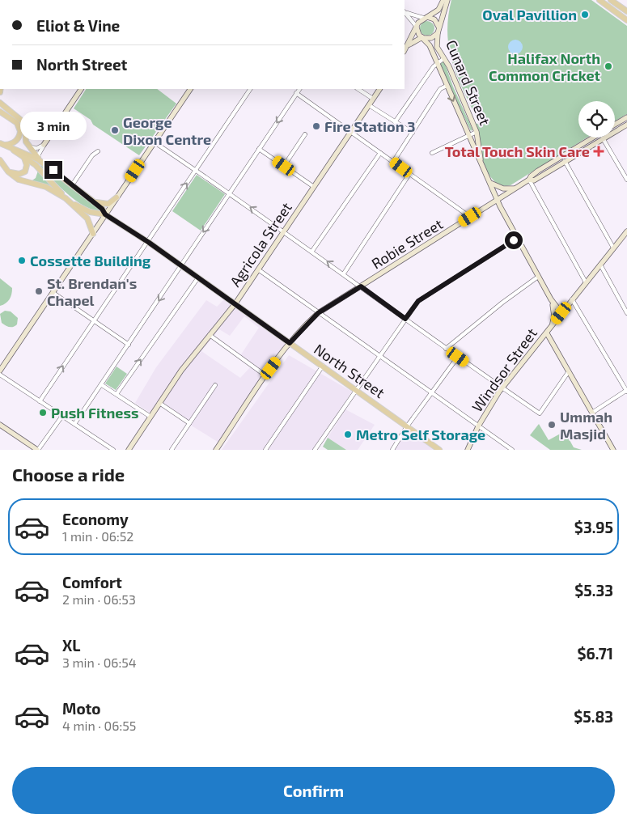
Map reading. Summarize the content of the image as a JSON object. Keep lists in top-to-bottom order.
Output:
{
  "streets": {
    "main road": [
      "Cunard Street",
      "Robie Street",
      "Agricola Street",
      "Windsor Street",
      "North Street"
    ]
  },
  "crossings": [
    ["Cunard Street", "Robie Street"],
    ["Cunard Street", "Windsor Street"],
    ["Robie Street", "North Street"],
    ["Agricola Street", "North Street"]
  ],
  "places": {
    "other": [
      "Oval Pavillion",
      "Halifax North Common Cricket",
      "Fire Station 3",
      "George Dixon Centre",
      "Cossette Building",
      "St. Brendan's Chapel",
      "Push Fitness",
      "Ummah Masjid",
      "Metro Self Storage"
    ],
    "health": ["Total Touch Skin Care"]
  },
  "page": {
    "banner": ["Eliot & Vine", "North Street"],
    "bubble": "3 min",
    "heading": "Choose a ride",
    "list": [
      {
        "name": "Economy",
        "note": "1 min · 06:52",
        "value": "$3.95"
      },
      {
        "name": "Comfort",
        "note": "2 min · 06:53",
        "value": "$5.33"
      },
      {
        "name": "XL",
        "note": "3 min · 06:54",
        "value": "$6.71"
      },
      {
        "name": "Moto",
        "note": "4 min · 06:55",
        "value": "$5.83"
      }
    ],
    "buttons": "Confirm"
  }
}
